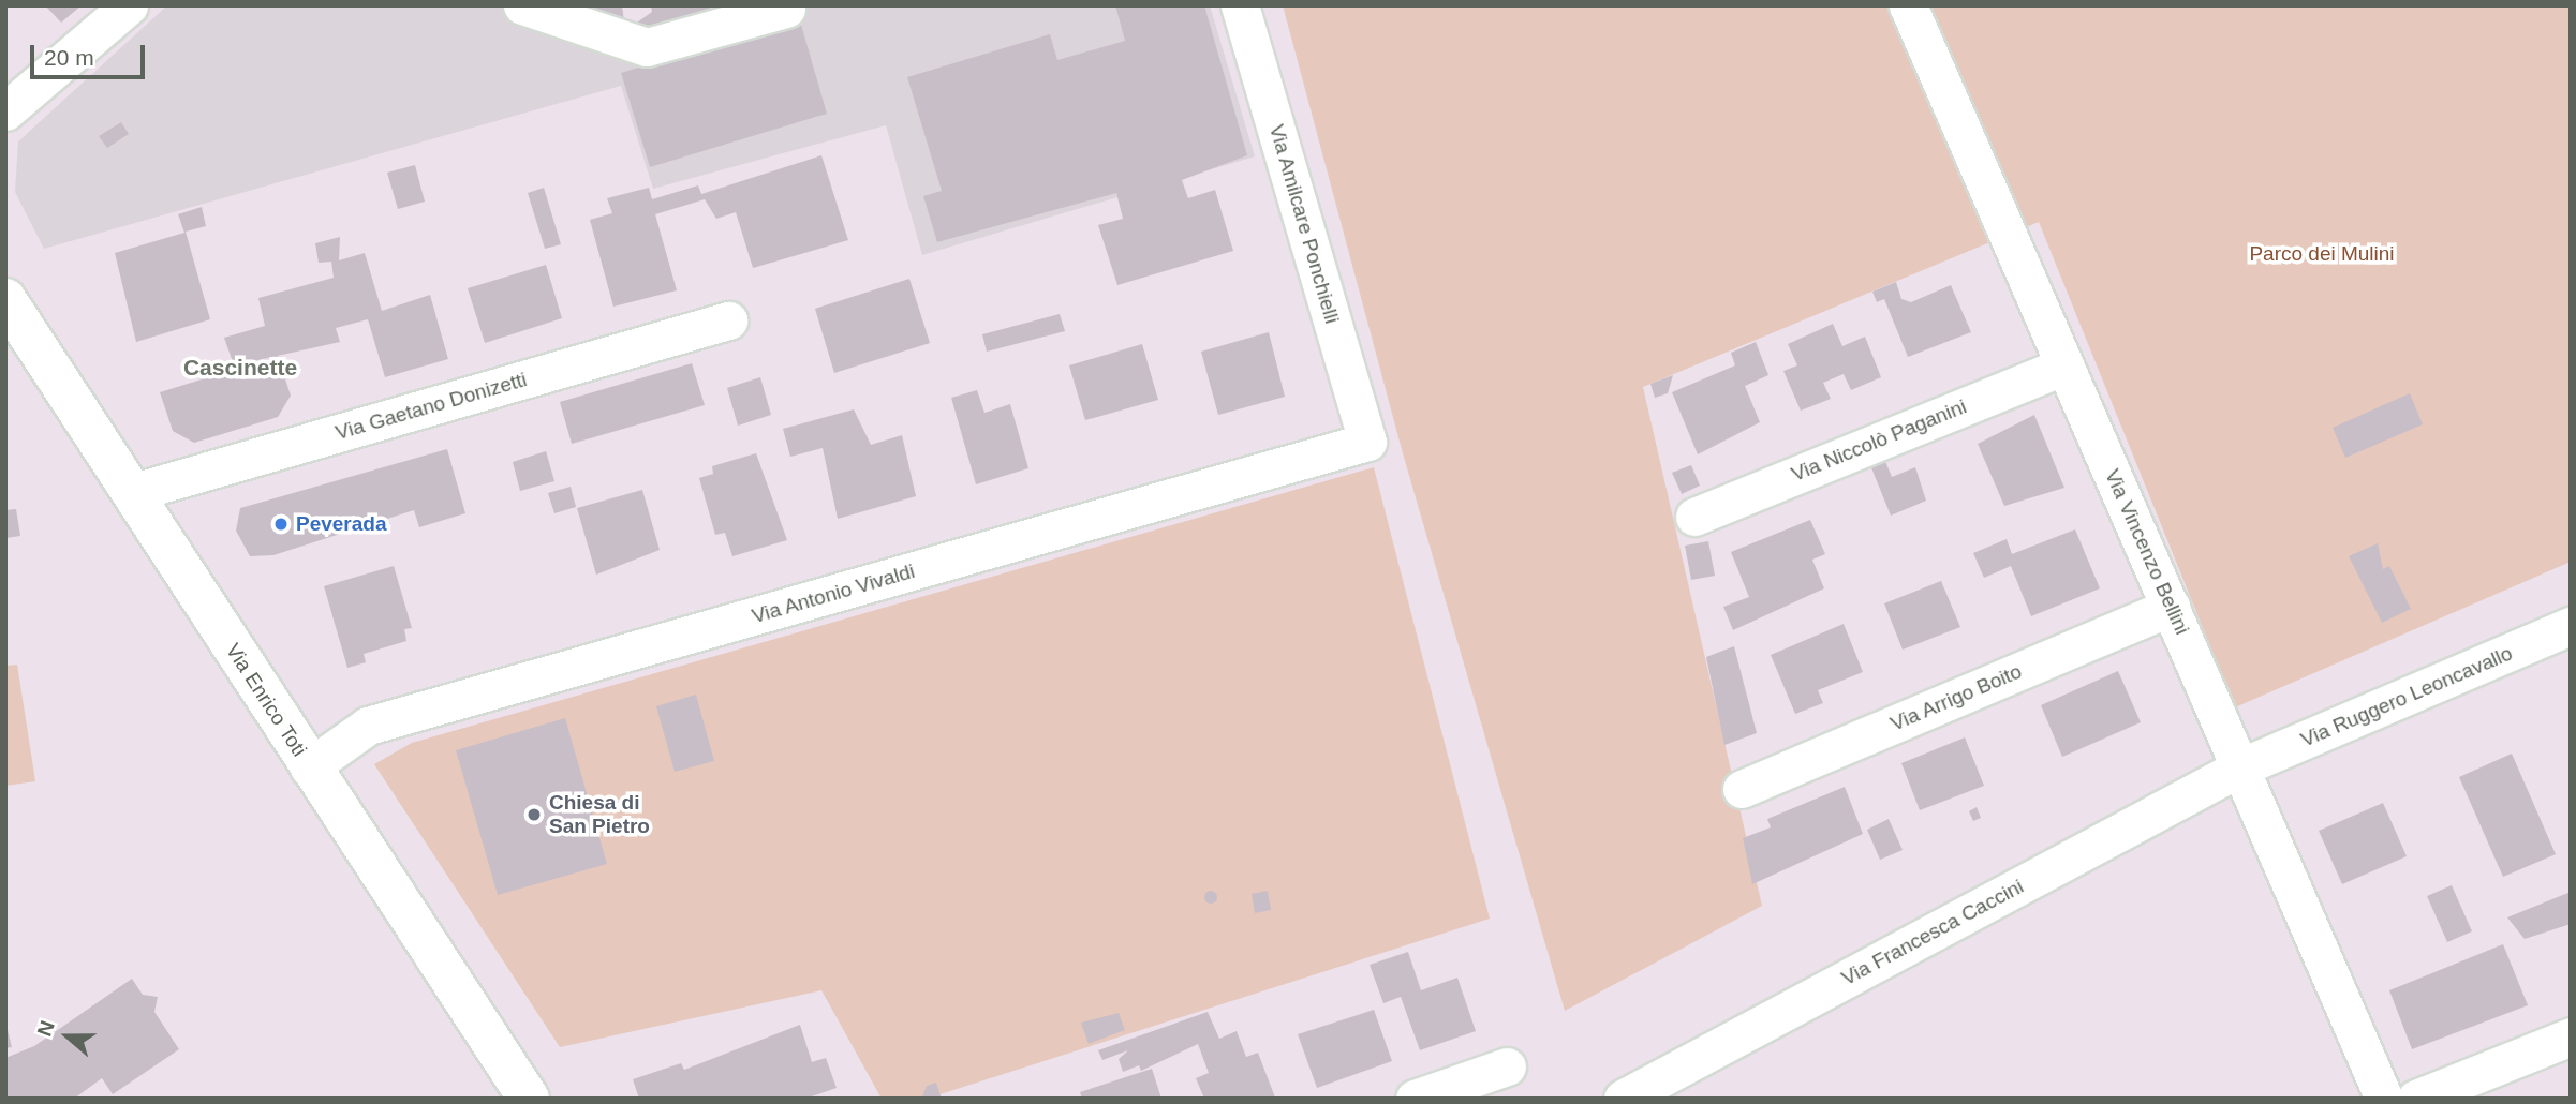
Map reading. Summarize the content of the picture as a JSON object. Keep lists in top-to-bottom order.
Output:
{
  "streets": {
    "street": [
      "Via Amilcare Ponchielli",
      "Via Gaetano Donizetti",
      "Via Niccolò Paganini",
      "Via Vincenzo Bellini",
      "Via Antonio Vivaldi",
      "Via Ruggero Leoncavallo",
      "Via Arrigo Boito",
      "Via Enrico Toti",
      "Via Francesca Caccini"
    ]
  },
  "crossings": [
    ["Via Amilcare Ponchielli", "Via Antonio Vivaldi"],
    ["Via Gaetano Donizetti", "Via Enrico Toti"],
    ["Via Niccolò Paganini", "Via Vincenzo Bellini"],
    ["Via Vincenzo Bellini", "Via Ruggero Leoncavallo"],
    ["Via Vincenzo Bellini", "Via Arrigo Boito"],
    ["Via Vincenzo Bellini", "Via Francesca Caccini"],
    ["Via Antonio Vivaldi", "Via Enrico Toti"],
    ["Via Ruggero Leoncavallo", "Via Francesca Caccini"]
  ],
  "districts": ["Cascinette"],
  "parks": ["Parco dei Mulini"],
  "places": ["Peverada", "Chiesa di San Pietro"],
  "scale_bar": "20 m",
  "north": "left"
}
